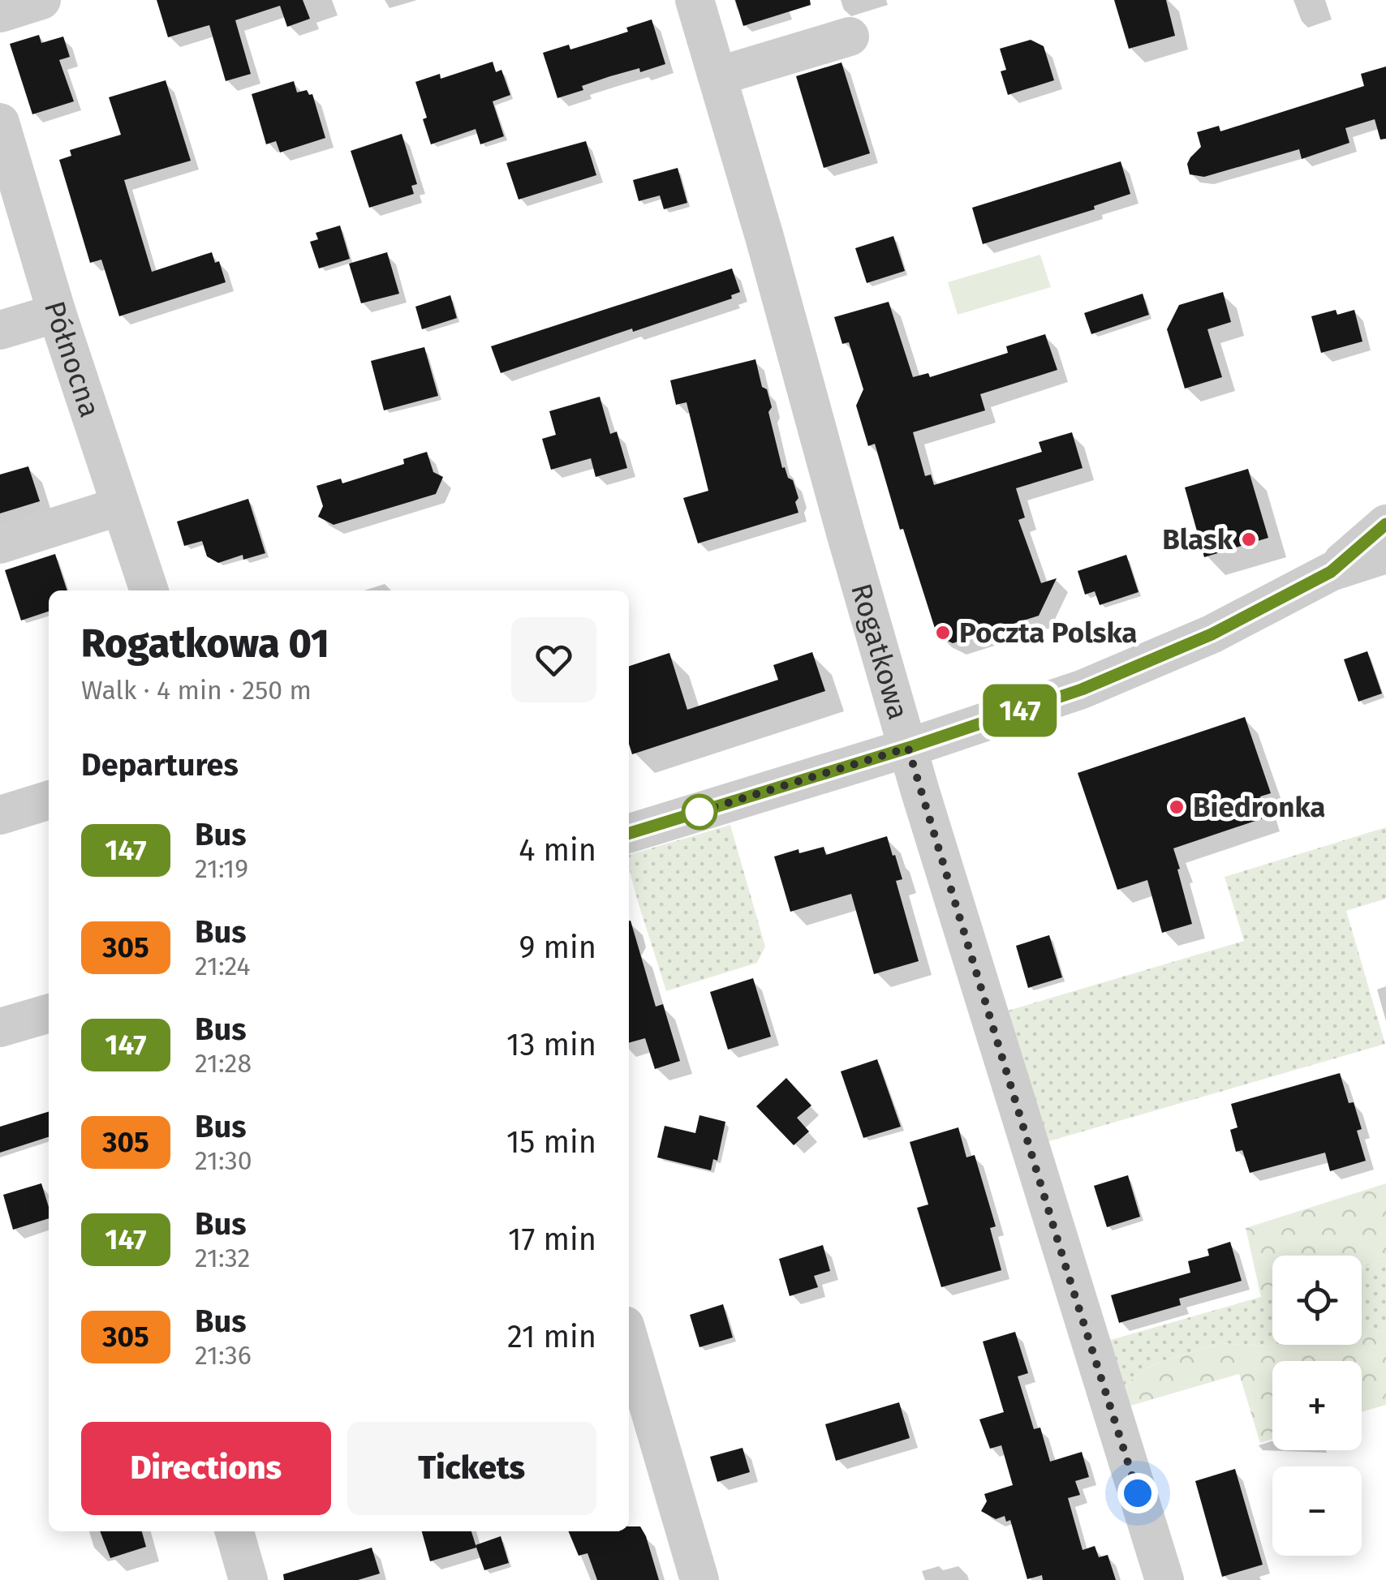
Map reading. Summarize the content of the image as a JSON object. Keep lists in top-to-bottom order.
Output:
{
  "streets": {
    "street": ["Północna", "Rogatkowa"]
  },
  "places": ["Blask", "Poczta Polska", "Biedronka"],
  "lines": ["bus line 147"],
  "page": {
    "on_map": "147",
    "heading": [
      ["Rogatkowa 01", "Walk · 4 min · 250 m"],
      "Departures"
    ],
    "list": [
      {
        "mark": "147",
        "name": "Bus",
        "note": "21:19",
        "value": "4 min"
      },
      {
        "mark": "305",
        "name": "Bus",
        "note": "21:24",
        "value": "9 min"
      },
      {
        "mark": "147",
        "name": "Bus",
        "note": "21:28",
        "value": "13 min"
      },
      {
        "mark": "305",
        "name": "Bus",
        "note": "21:30",
        "value": "15 min"
      },
      {
        "mark": "147",
        "name": "Bus",
        "note": "21:32",
        "value": "17 min"
      },
      {
        "mark": "305",
        "name": "Bus",
        "note": "21:36",
        "value": "21 min"
      }
    ],
    "map_buttons": ["+", "−"],
    "buttons": ["Directions", "Tickets"]
  }
}
